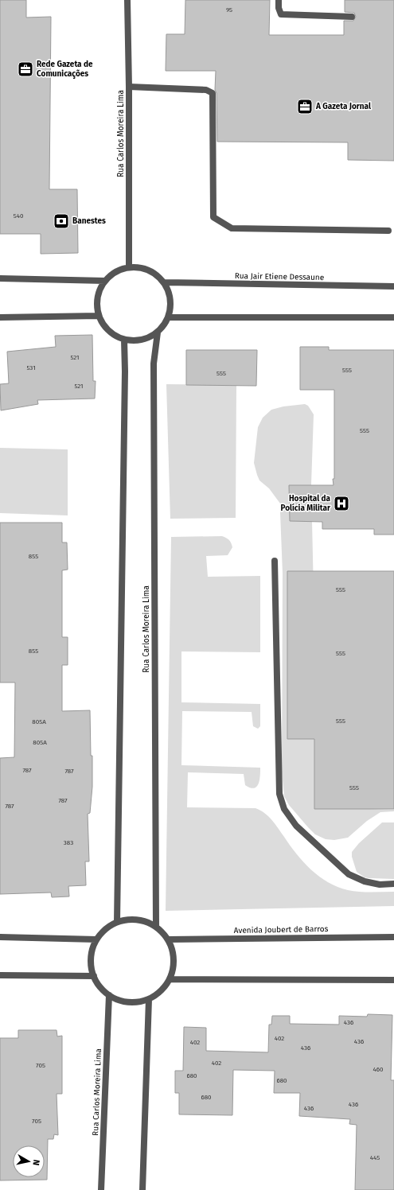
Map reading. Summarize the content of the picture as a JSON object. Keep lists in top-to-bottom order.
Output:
{
  "streets": {
    "street": ["Rua Carlos Moreira Lima", "Rua Jair Etiene Dessaune", "Avenida Joubert de Barros"]
  },
  "crossings": [
    ["Rua Carlos Moreira Lima", "Rua Jair Etiene Dessaune"],
    ["Rua Carlos Moreira Lima", "Avenida Joubert de Barros"]
  ],
  "places": {
    "office": ["Rede Gazeta de Comunicações", "A Gazeta Jornal"],
    "bank": ["Banestes"],
    "hospital": ["Hospital da Polícia Militar"]
  },
  "house_numbers": [
    "95",
    "540",
    "521",
    "531",
    "555",
    "555",
    "521",
    "555",
    "855",
    "555",
    "855",
    "555",
    "555",
    "805A",
    "805A",
    "787",
    "787",
    "555",
    "787",
    "787",
    "383",
    "436",
    "402",
    "436",
    "402",
    "436",
    "402",
    "705",
    "460",
    "680",
    "680",
    "680",
    "436",
    "436",
    "705",
    "445"
  ],
  "north": "right"
}
